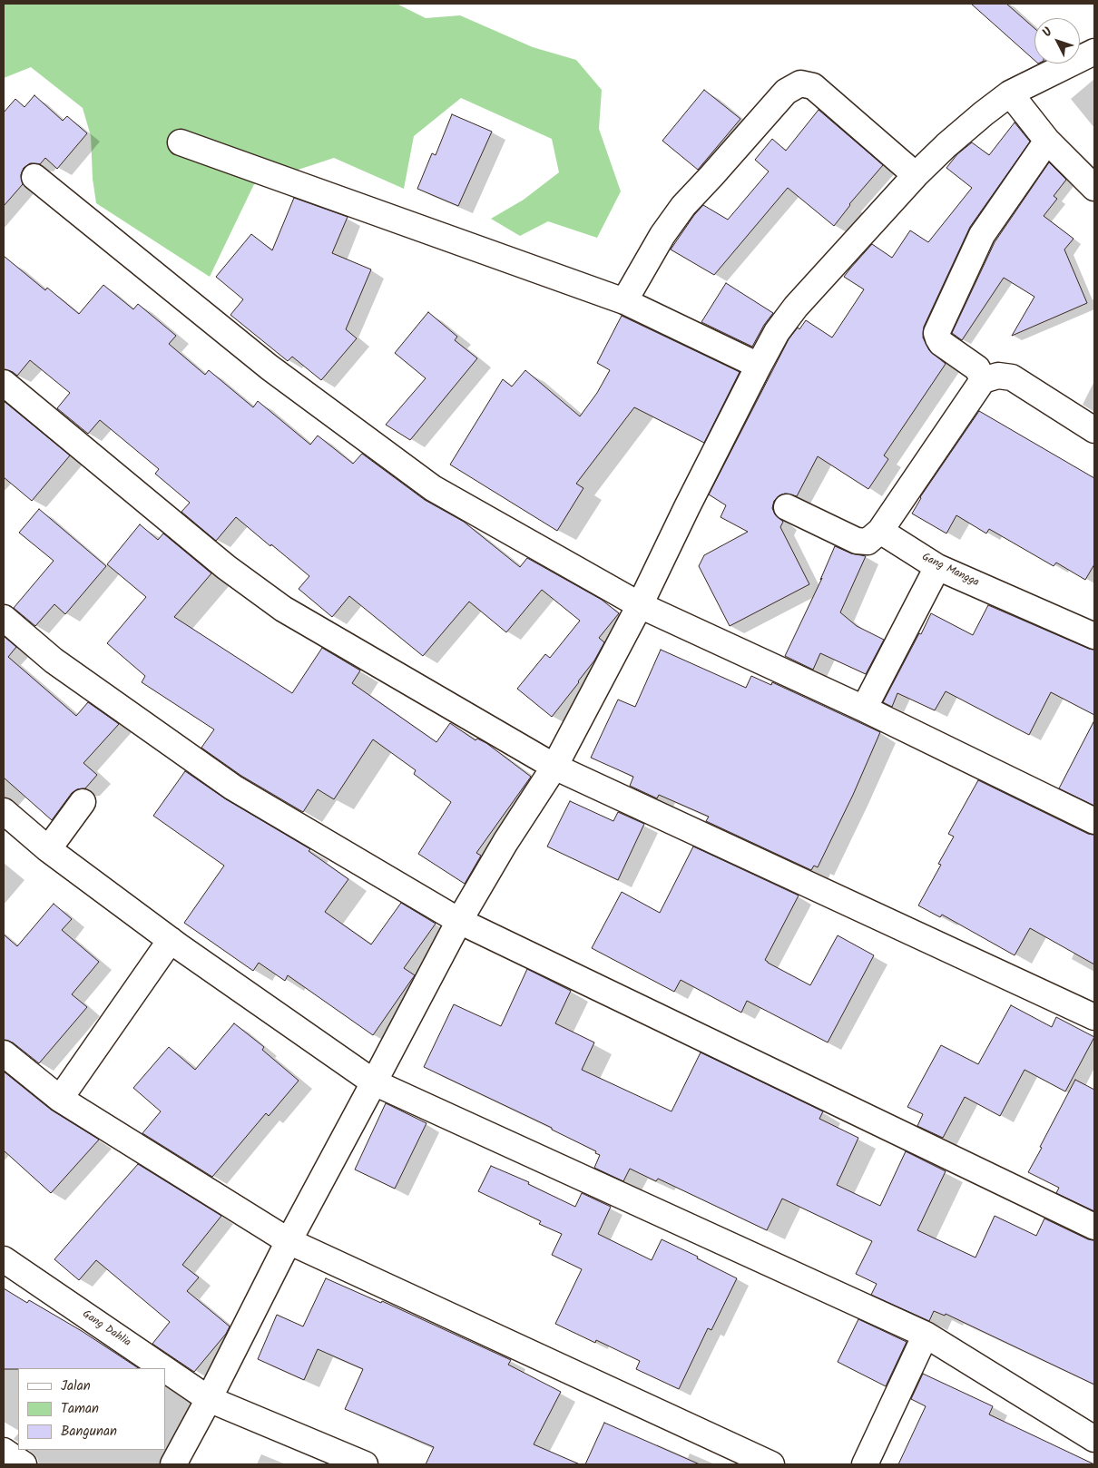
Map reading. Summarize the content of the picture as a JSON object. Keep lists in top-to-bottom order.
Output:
{
  "streets": {
    "street": ["Gang Mangga", "Gang Dahlia"]
  },
  "legend": ["Jalan", "Taman", "Bangunan"],
  "north": "top left"
}
